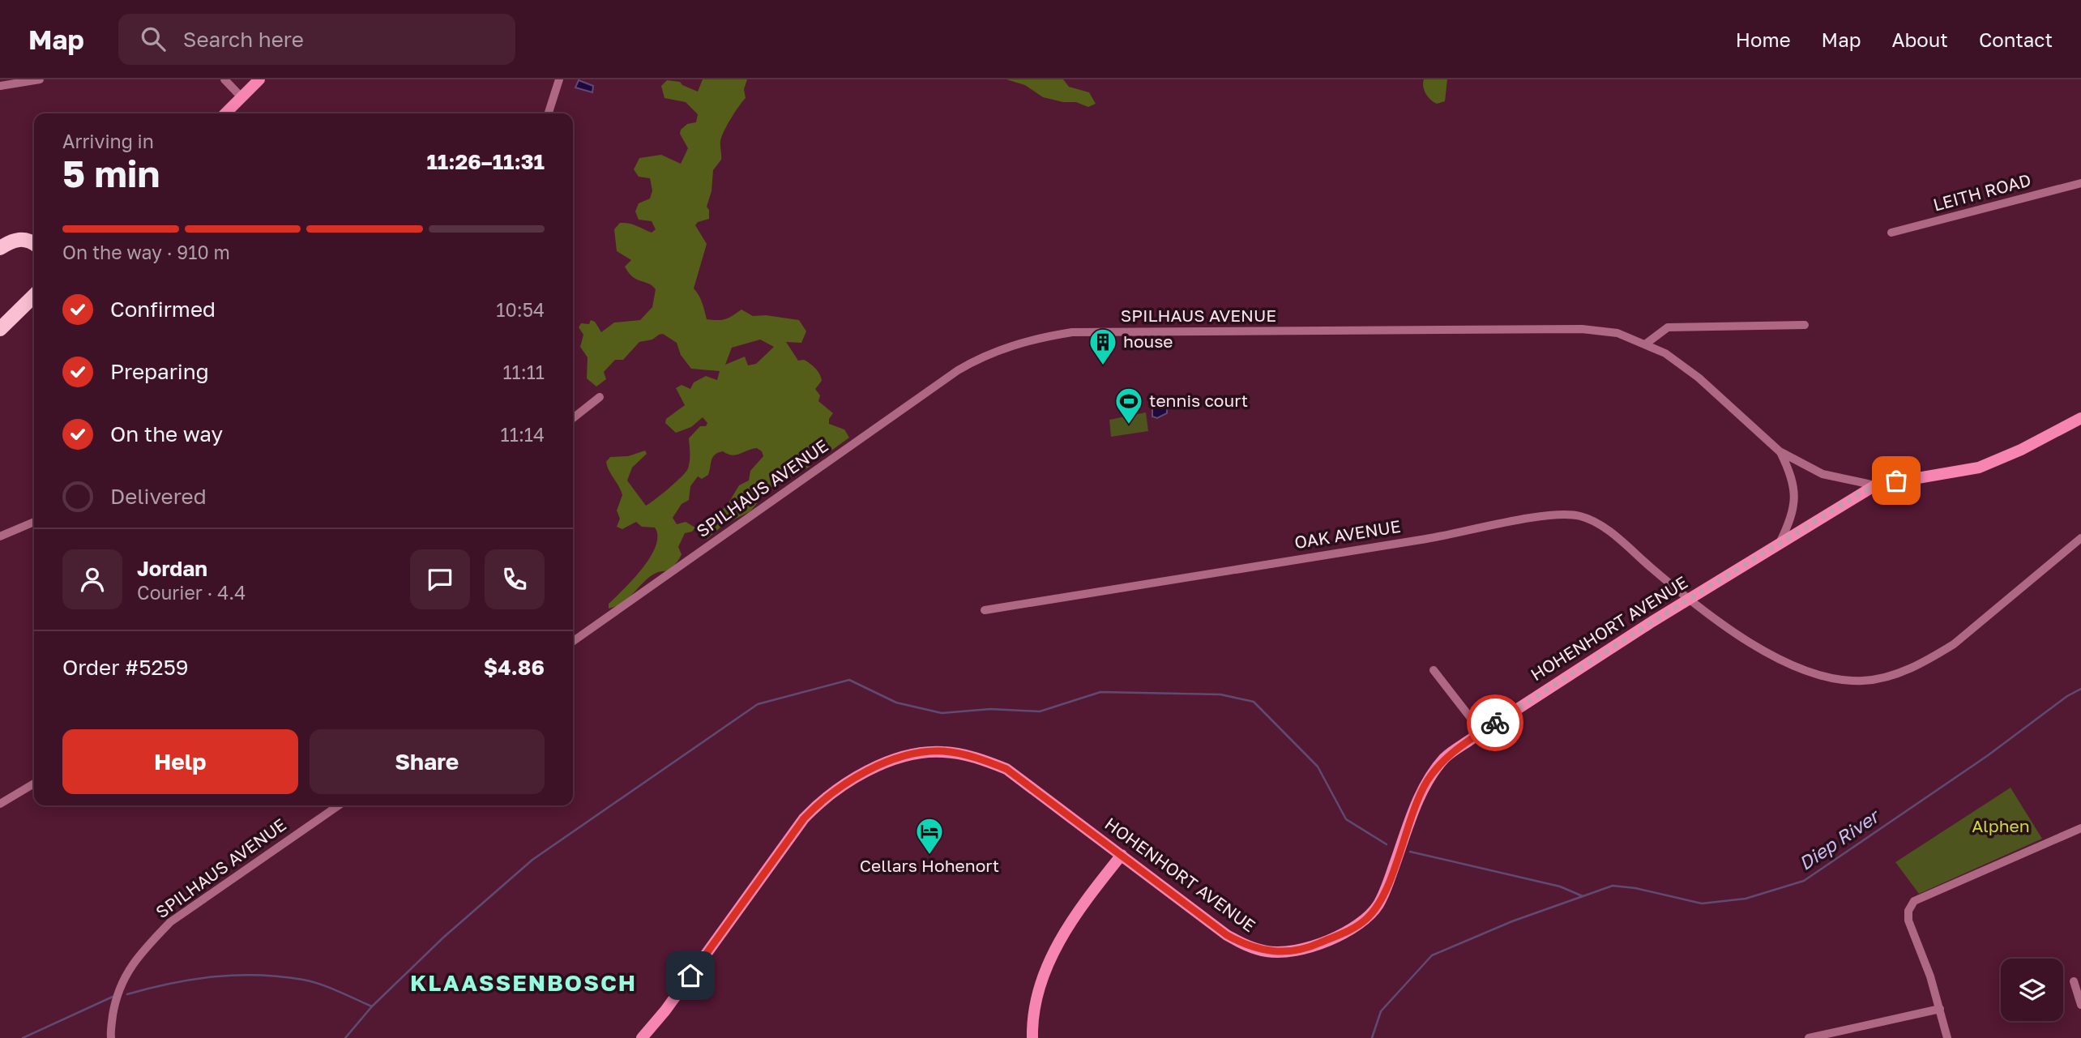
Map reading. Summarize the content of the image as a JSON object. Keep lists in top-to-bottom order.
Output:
{
  "streets": {
    "street": [
      "LEITH ROAD",
      "SPILHAUS AVENUE",
      "OAK AVENUE",
      "HOHENHORT AVENUE"
    ]
  },
  "crossings": [
    ["SPILHAUS AVENUE", "HOHENHORT AVENUE"],
    ["OAK AVENUE", "HOHENHORT AVENUE"]
  ],
  "districts": ["KLAASSENBOSCH"],
  "water": ["Diep River"],
  "parks": ["Alphen"],
  "places": {
    "building": ["house"],
    "sports": ["tennis court"],
    "hotel": ["Cellars Hohenort"]
  },
  "page": {
    "header": "Map",
    "search": "Search here",
    "nav": [
      "Home",
      "Map",
      "About",
      "Contact"
    ],
    "heading": ["5 min", "Arriving in", "11:26–11:31"],
    "panel": [
      "Jordan",
      "Courier · 4.4",
      "Order #5259",
      "$4.86"
    ],
    "bar": "On the way · 910 m",
    "list": [
      ["Confirmed", "10:54"],
      ["Preparing", "11:11"],
      ["On the way", "11:14"],
      "Delivered"
    ],
    "buttons": ["Help", "Share"]
  }
}
